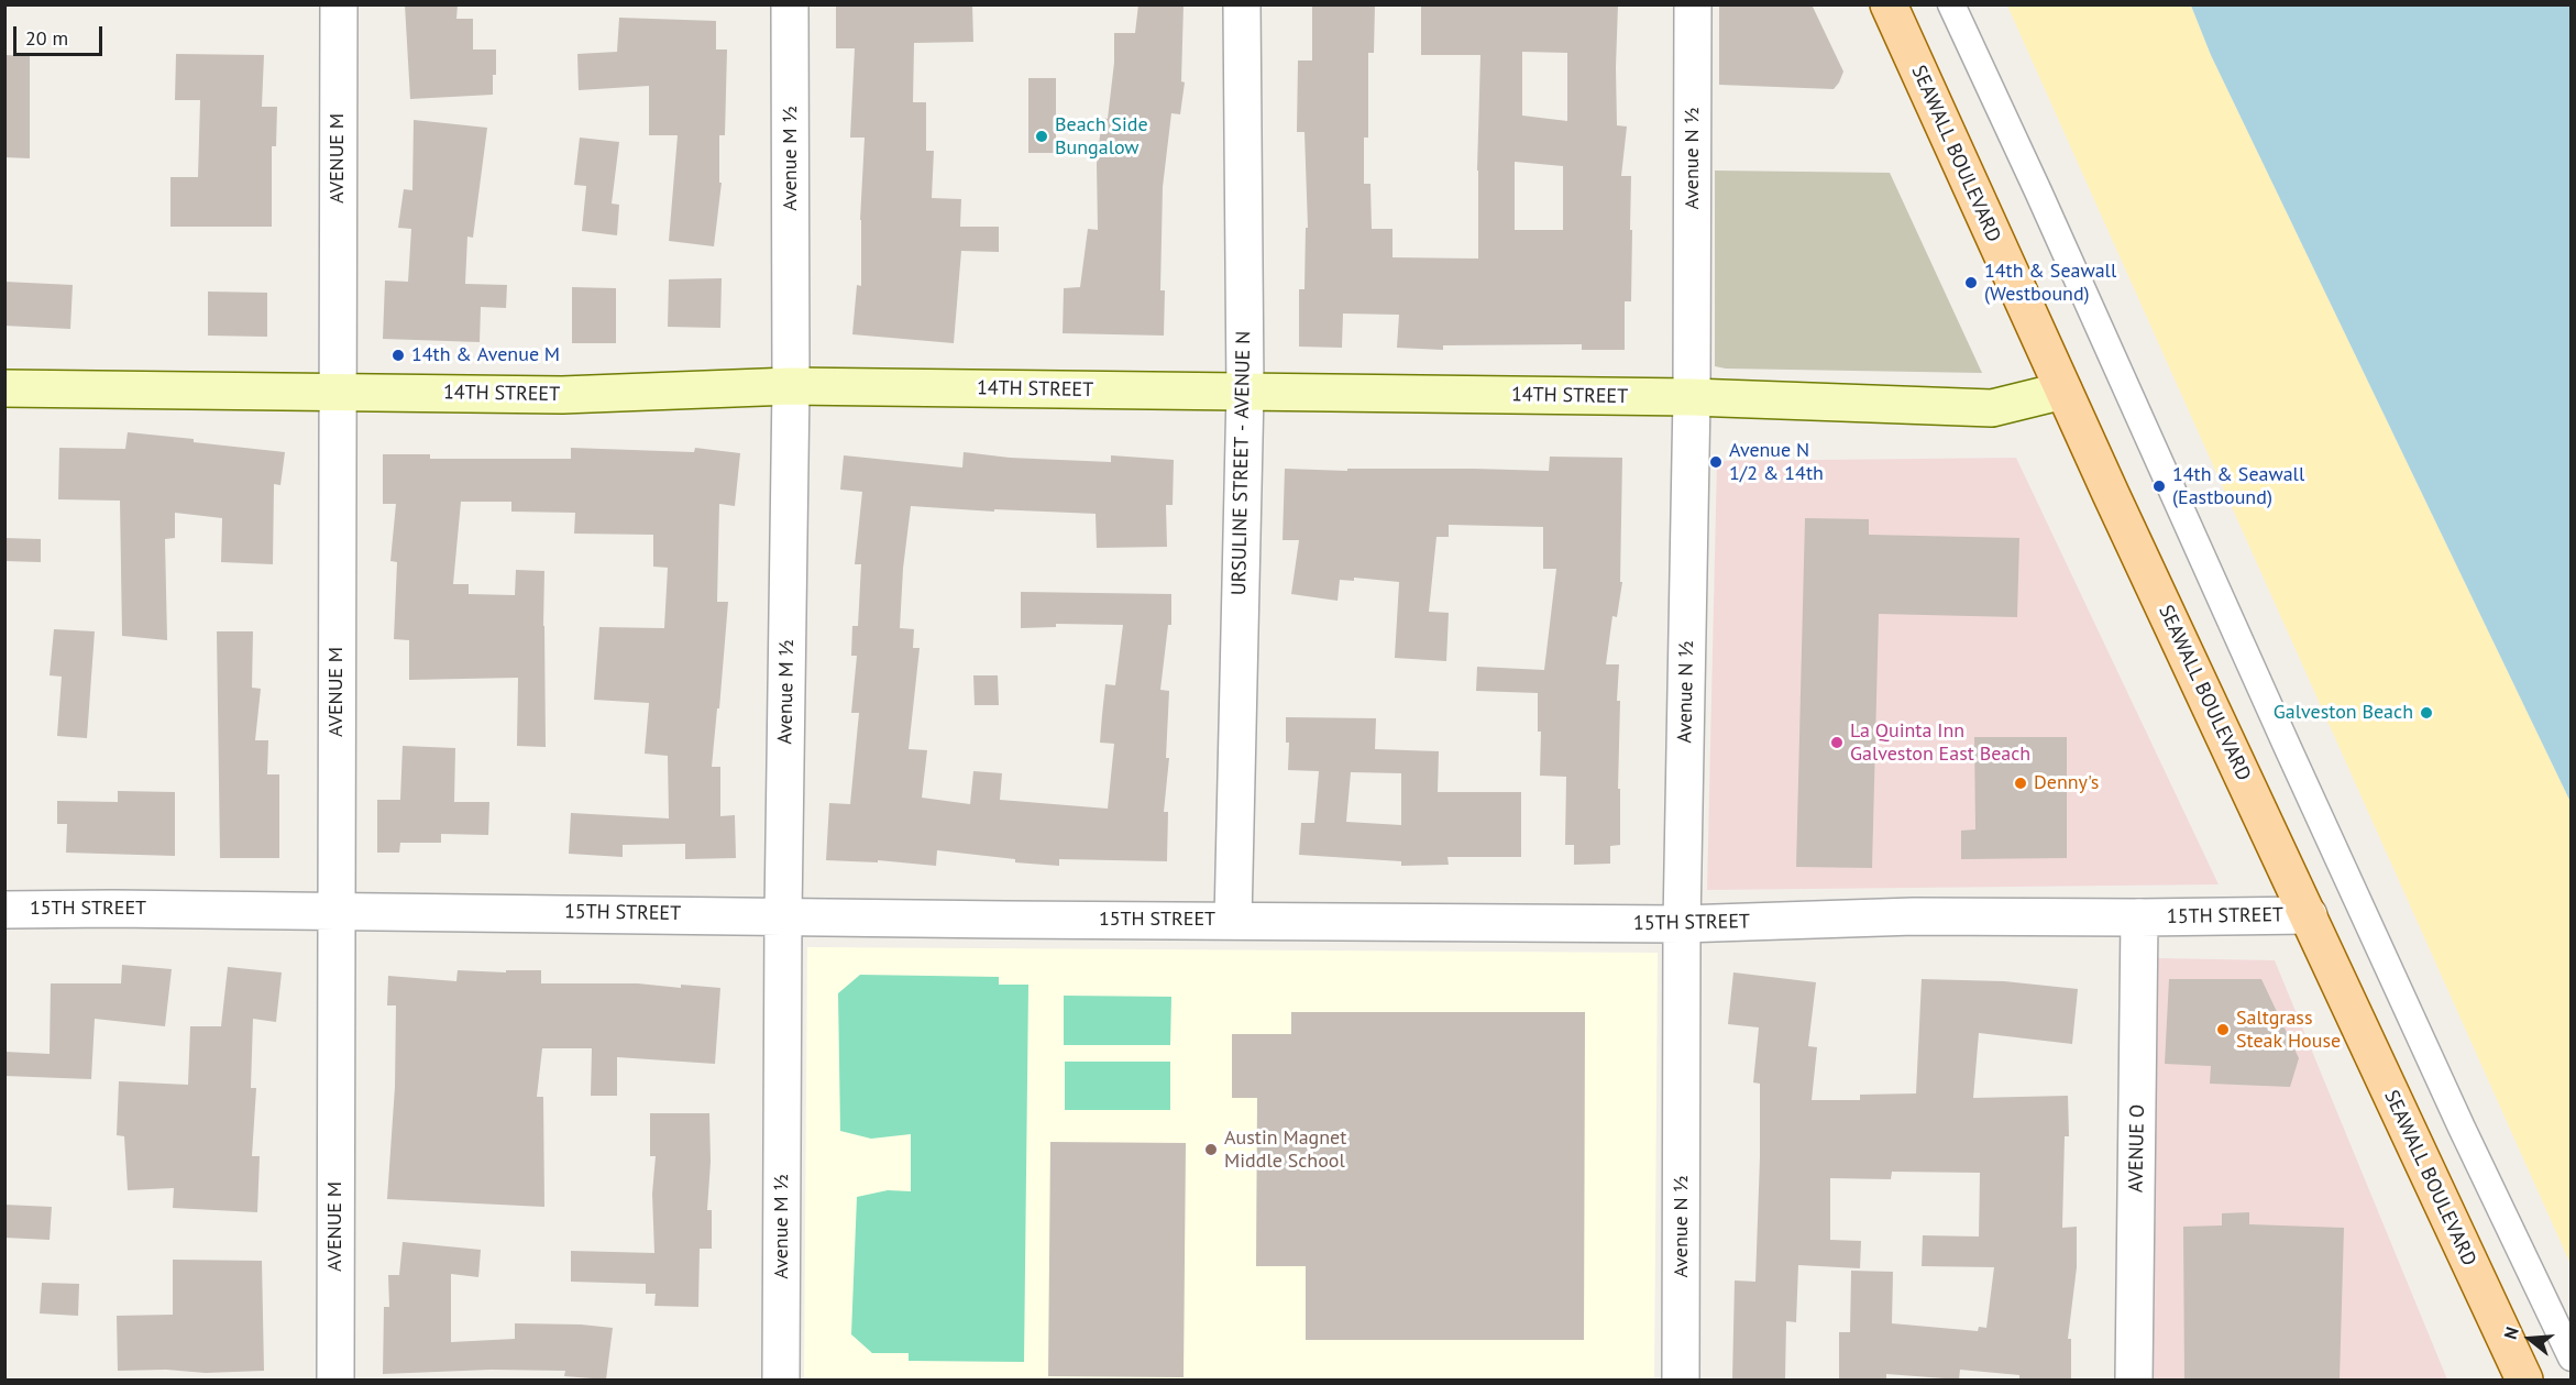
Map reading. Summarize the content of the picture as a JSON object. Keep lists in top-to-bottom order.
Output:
{
  "streets": {
    "main road": ["SEAWALL BOULEVARD", "14TH STREET"],
    "street": [
      "AVENUE M",
      "Avenue M ½",
      "Avenue N ½",
      "URSULINE STREET - AVENUE N",
      "15TH STREET",
      "AVENUE O"
    ]
  },
  "crossings": [
    ["SEAWALL BOULEVARD", "14TH STREET"],
    ["SEAWALL BOULEVARD", "15TH STREET"],
    ["AVENUE M", "14TH STREET"],
    ["AVENUE M", "15TH STREET"],
    ["Avenue M ½", "14TH STREET"],
    ["Avenue M ½", "15TH STREET"],
    ["Avenue N ½", "14TH STREET"],
    ["Avenue N ½", "15TH STREET"],
    ["14TH STREET", "URSULINE STREET - AVENUE N"],
    ["URSULINE STREET - AVENUE N", "15TH STREET"],
    ["15TH STREET", "AVENUE O"]
  ],
  "places": [
    "Beach Side Bungalow",
    "14th & Seawall (Westbound)",
    "14th & Avenue M",
    "Avenue N 1/2 & 14th",
    "14th & Seawall (Eastbound)",
    "Galveston Beach",
    "La Quinta Inn Galveston East Beach",
    "Denny's",
    "Saltgrass Steak House",
    "Austin Magnet Middle School"
  ],
  "scale_bar": "20 m",
  "north": "left"
}
